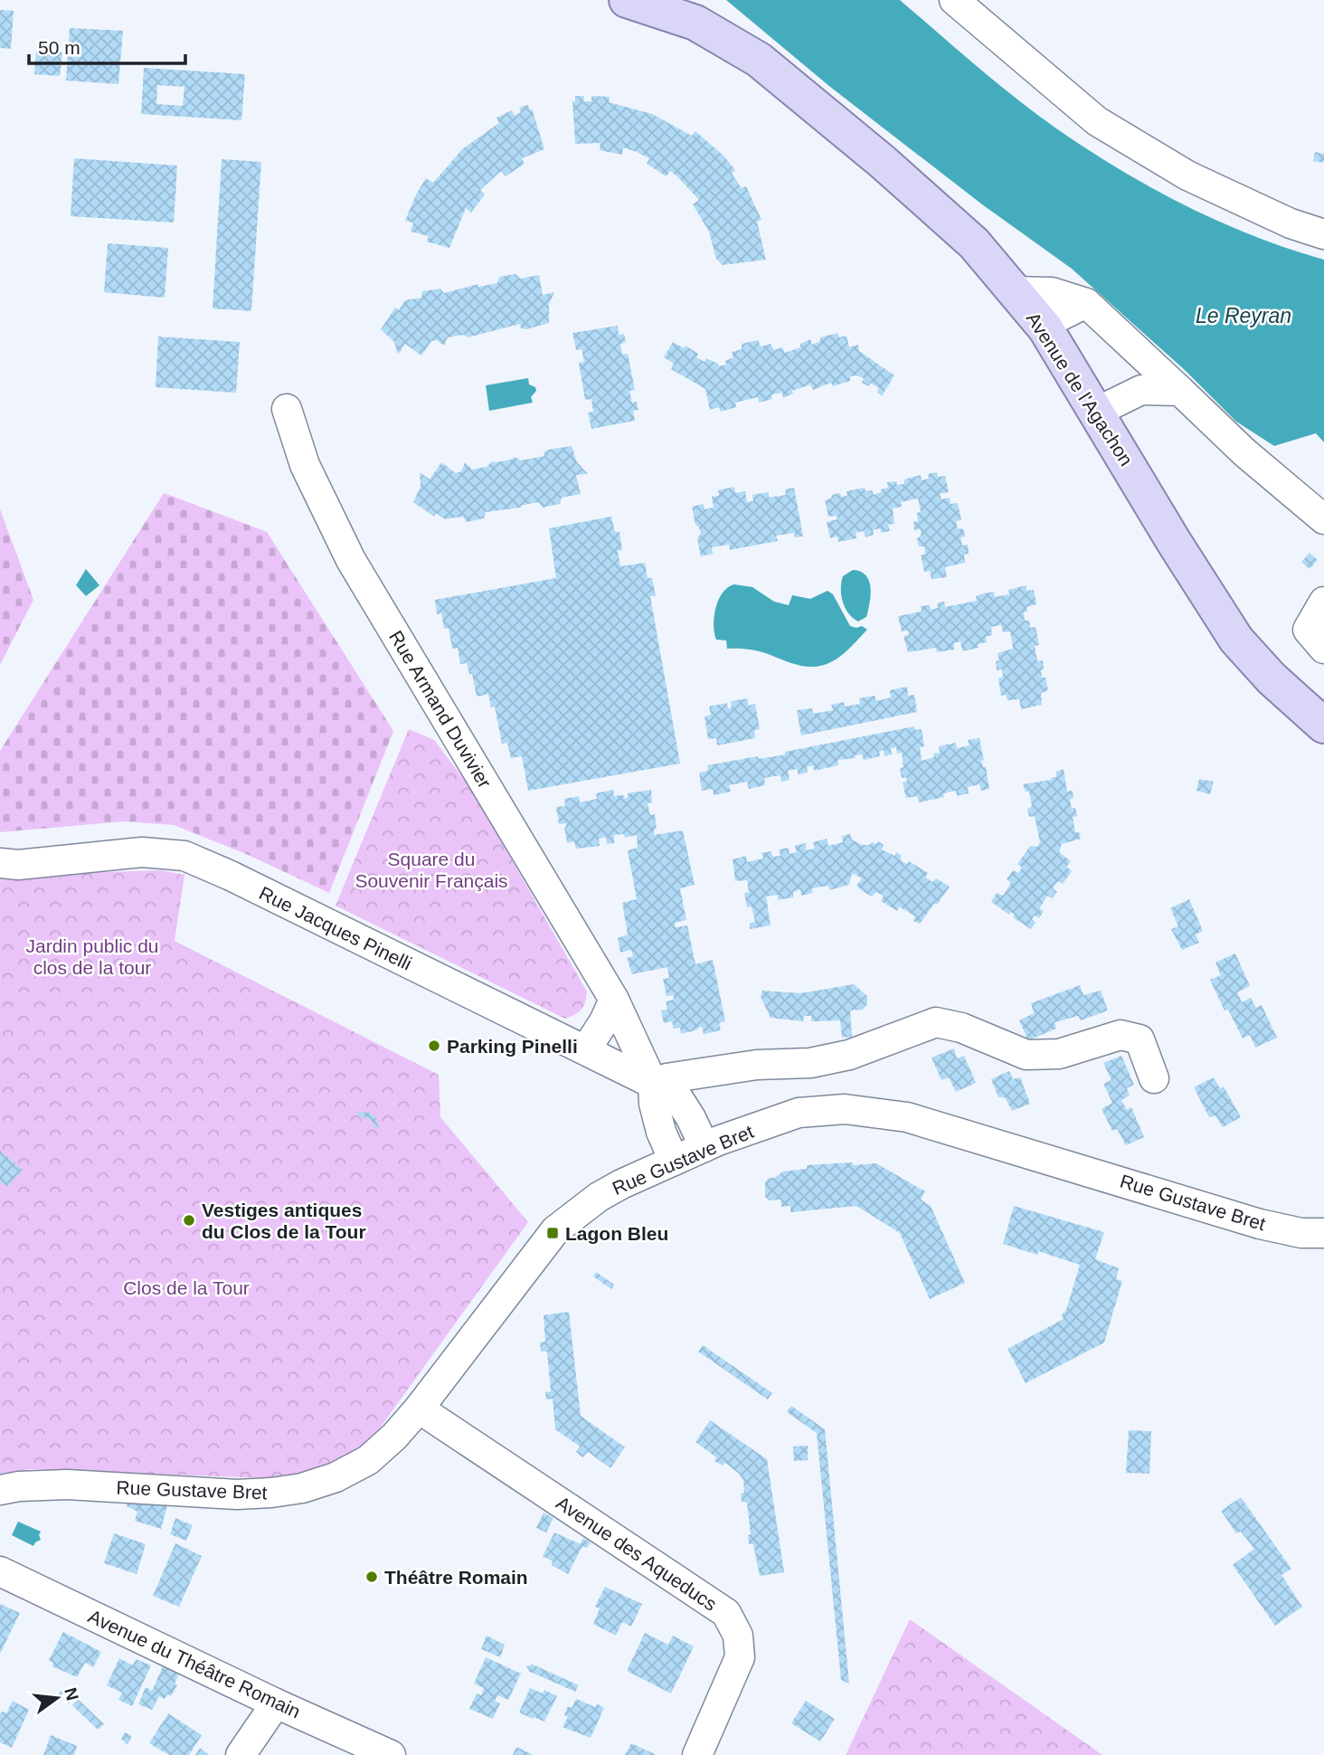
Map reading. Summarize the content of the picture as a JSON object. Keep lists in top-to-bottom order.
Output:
{
  "streets": {
    "main road": ["Avenue de l'Agachon"],
    "street": [
      "Rue Armand Duvivier",
      "Rue Jacques Pinelli",
      "Rue Gustave Bret",
      "Avenue des Aqueducs",
      "Avenue du Théâtre Romain"
    ]
  },
  "crossings": [
    ["Rue Armand Duvivier", "Rue Jacques Pinelli"],
    ["Rue Jacques Pinelli", "Rue Gustave Bret"],
    ["Rue Gustave Bret", "Avenue des Aqueducs"]
  ],
  "water": ["Le Reyran"],
  "parks": ["Square du Souvenir Français", "Jardin public du clos de la tour", "Clos de la Tour"],
  "places": {
    "other": ["Parking Pinelli", "Vestiges antiques du Clos de la Tour", "Théâtre Romain"],
    "transit": ["Lagon Bleu"]
  },
  "scale_bar": "50 m",
  "north": "right"
}
